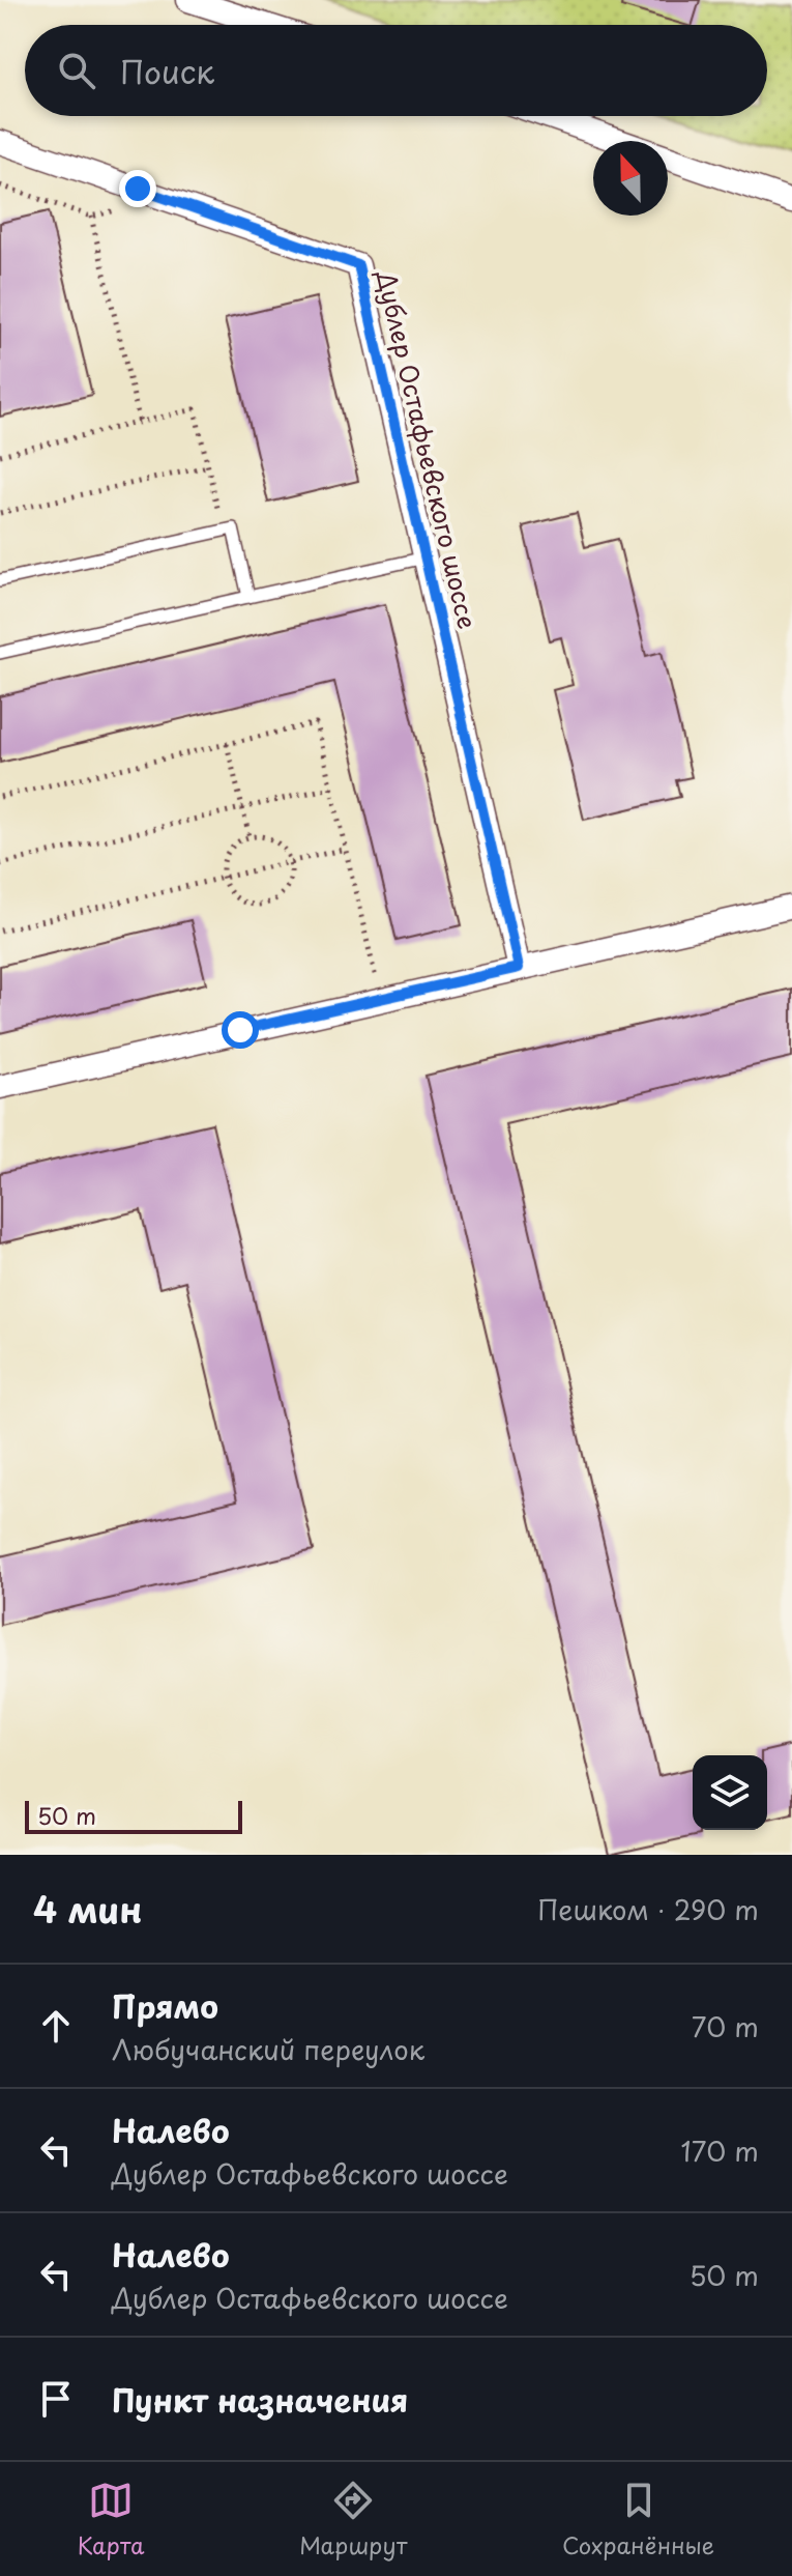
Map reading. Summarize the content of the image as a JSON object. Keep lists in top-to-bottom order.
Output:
{
  "streets": {
    "street": ["Дублер Остафьевского шоссе"]
  },
  "scale_bar": "50 m",
  "north": "top",
  "page": {
    "search": "Поиск",
    "scale": "50 m",
    "heading": ["4 мин", "Пешком · 290 m"],
    "list": [
      ["Прямо", "Любучанский переулок", "70 m"],
      ["Налево", "Дублер Остафьевского шоссе", "170 m"],
      ["Налево", "Дублер Остафьевского шоссе", "50 m"],
      "Пункт назначения"
    ],
    "nav": ["Карта", "Маршрут", "Сохранённые"]
  }
}
